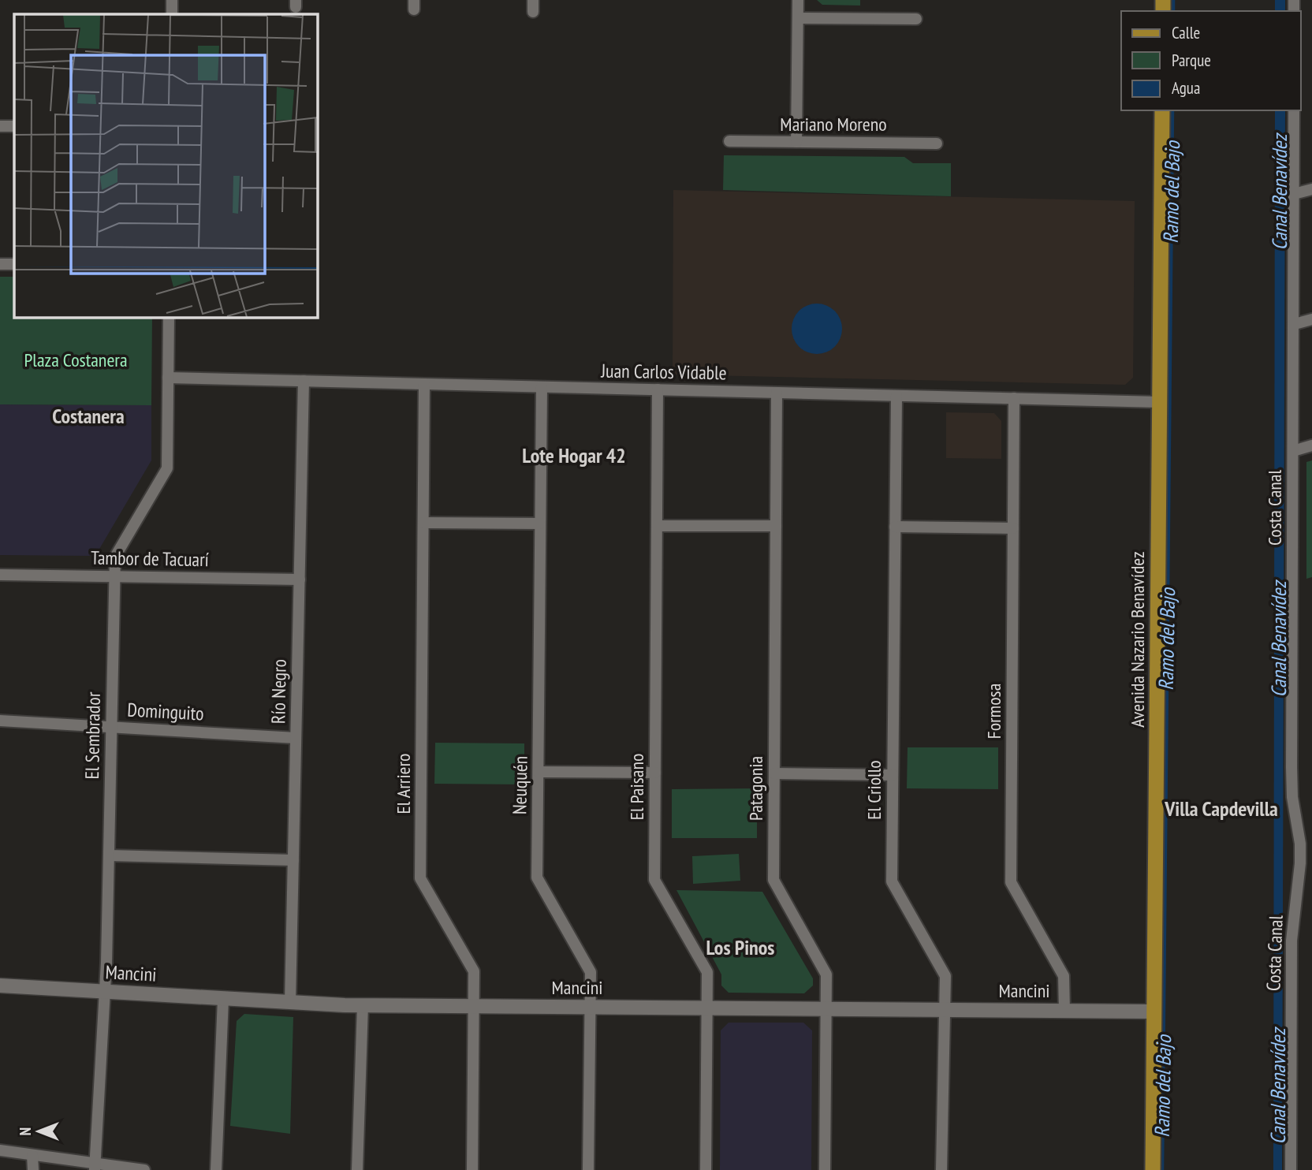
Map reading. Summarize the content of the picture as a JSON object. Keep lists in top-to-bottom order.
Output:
{
  "streets": {
    "main road": ["Avenida Nazario Benavídez"],
    "street": [
      "Mariano Moreno",
      "Juan Carlos Vidable",
      "Costa Canal",
      "Tambor de Tacuarí",
      "Río Negro",
      "Formosa",
      "Dominguito",
      "El Sembrador",
      "El Arriero",
      "Neuquén",
      "El Paisano",
      "Patagonia",
      "El Criollo",
      "Mancini"
    ]
  },
  "crossings": [
    ["Juan Carlos Vidable", "Avenida Nazario Benavídez"],
    ["Juan Carlos Vidable", "Río Negro"],
    ["Juan Carlos Vidable", "Formosa"],
    ["Juan Carlos Vidable", "El Sembrador"],
    ["Juan Carlos Vidable", "El Arriero"],
    ["Juan Carlos Vidable", "Neuquén"],
    ["Juan Carlos Vidable", "El Paisano"],
    ["Juan Carlos Vidable", "Patagonia"],
    ["Juan Carlos Vidable", "El Criollo"],
    ["Tambor de Tacuarí", "Río Negro"],
    ["Tambor de Tacuarí", "El Sembrador"],
    ["Avenida Nazario Benavídez", "Mancini"],
    ["Río Negro", "Dominguito"],
    ["Río Negro", "Mancini"],
    ["Formosa", "Mancini"],
    ["Dominguito", "El Sembrador"],
    ["El Sembrador", "Mancini"],
    ["El Arriero", "Mancini"],
    ["Neuquén", "Mancini"],
    ["El Paisano", "Mancini"],
    ["Patagonia", "Mancini"],
    ["El Criollo", "Mancini"]
  ],
  "districts": [
    "Costanera",
    "Lote Hogar 42",
    "Villa Capdevilla",
    "Los Pinos"
  ],
  "water": ["Ramo del Bajo", "Canal Benavídez"],
  "parks": ["Plaza Costanera"],
  "legend": ["Calle", "Parque", "Agua"],
  "north": "left"
}
